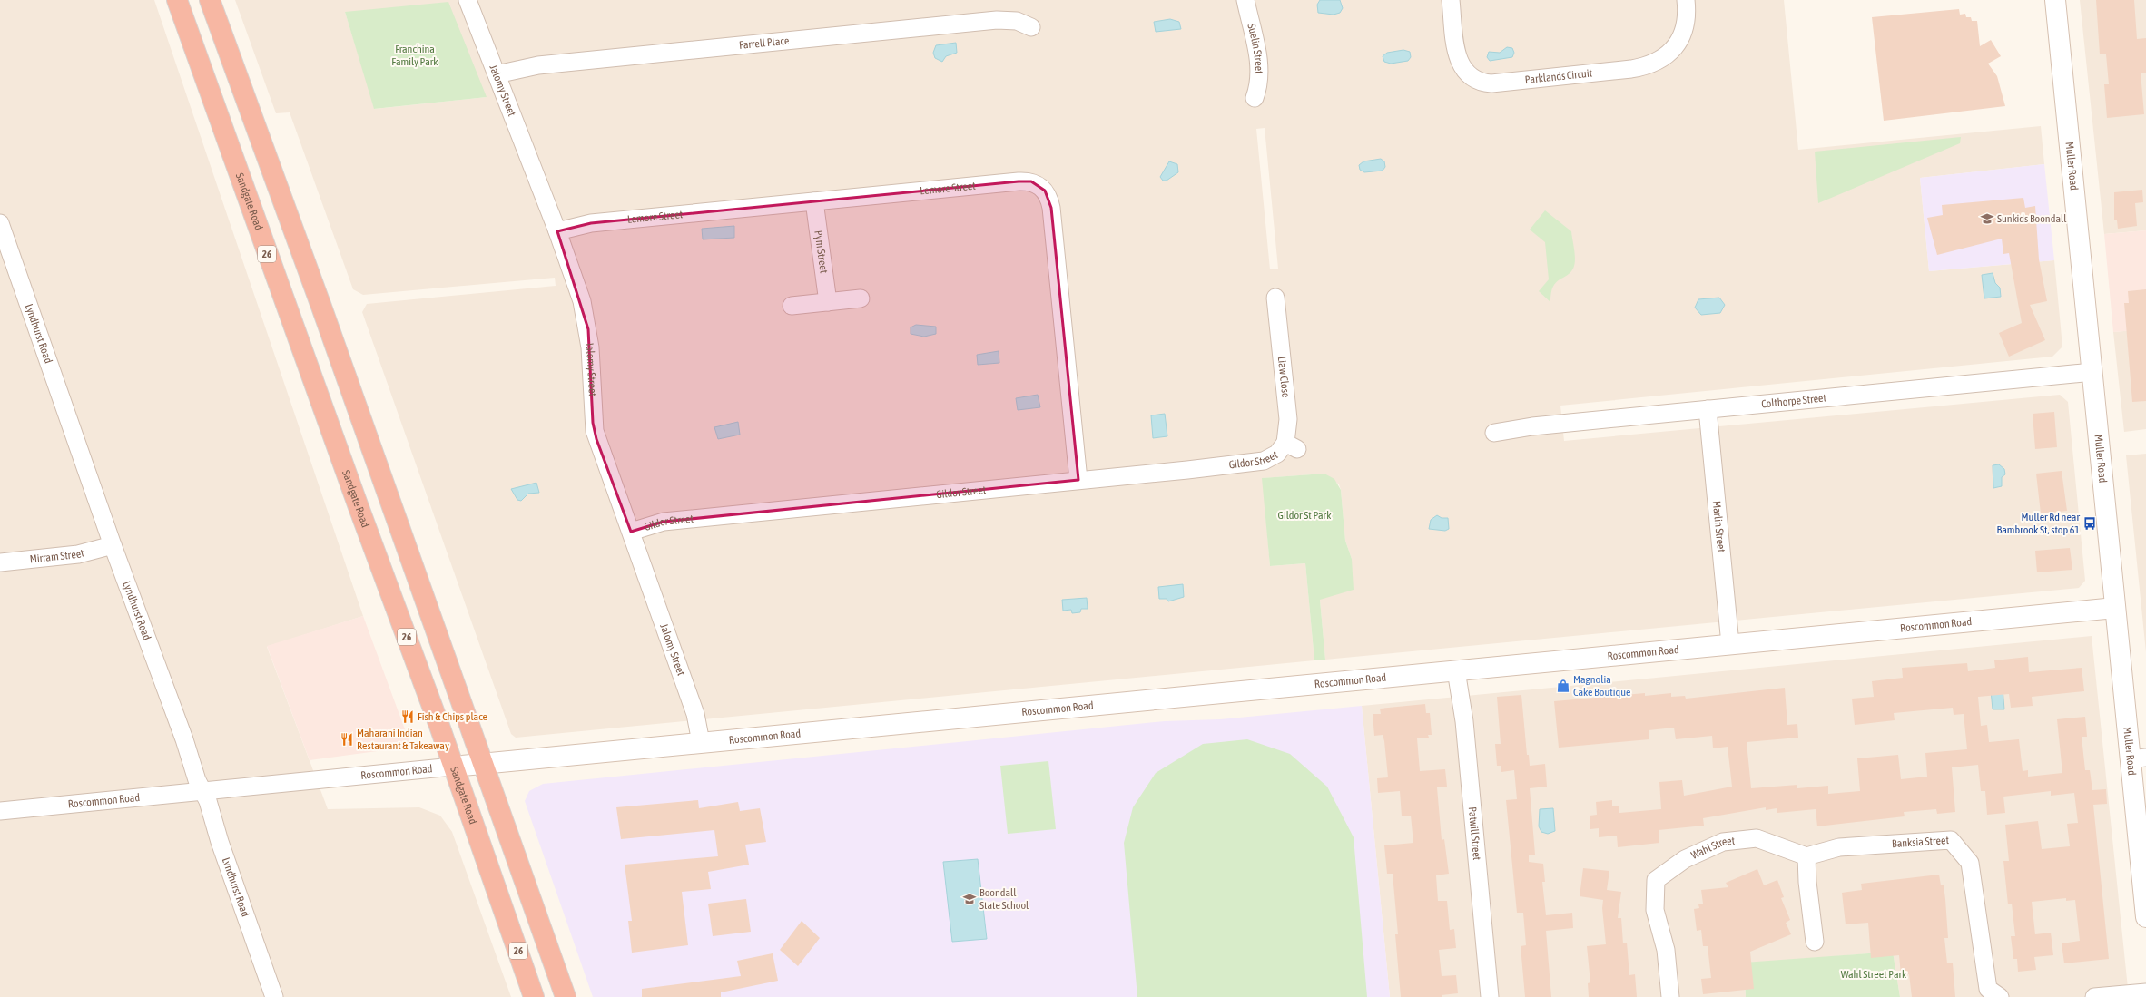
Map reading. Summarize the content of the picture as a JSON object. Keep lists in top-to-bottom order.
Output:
{
  "streets": {
    "highway": ["Sandgate Road", "26"],
    "street": [
      "Farrell Place",
      "Suelin Street",
      "Parklands Circuit",
      "Jalomy Street",
      "Muller Road",
      "Lemore Street",
      "Pym Street",
      "Lyndhurst Road",
      "Liaw Close",
      "Colthorpe Street",
      "Gildor Street",
      "Marlin Street",
      "Mirram Street",
      "Roscommon Road",
      "Patwill Street",
      "Banksia Street",
      "Wahl Street"
    ]
  },
  "crossings": [
    ["Farrell Place", "Jalomy Street"],
    ["Jalomy Street", "Lemore Street"],
    ["Jalomy Street", "Gildor Street"],
    ["Jalomy Street", "Roscommon Road"],
    ["Muller Road", "Colthorpe Street"],
    ["Muller Road", "Roscommon Road"],
    ["Lemore Street", "Pym Street"],
    ["Lemore Street", "Gildor Street"],
    ["Sandgate Road", "Roscommon Road"],
    ["Lyndhurst Road", "Mirram Street"],
    ["Lyndhurst Road", "Roscommon Road"],
    ["Liaw Close", "Gildor Street"],
    ["Colthorpe Street", "Marlin Street"],
    ["Marlin Street", "Roscommon Road"],
    ["Roscommon Road", "Patwill Street"],
    ["Banksia Street", "Wahl Street"]
  ],
  "parks": ["Franchina Family Park", "Gildor St Park", "Wahl Street Park"],
  "places": {
    "school or university": ["Sunkids Boondall", "Boondall State School"],
    "bus stop": ["Muller Rd near Bambrook St, stop 61"],
    "shop": ["Magnolia Cake Boutique"],
    "restaurant": ["Fish & Chips place", "Maharani Indian Restaurant & Takeaway"]
  }
}
